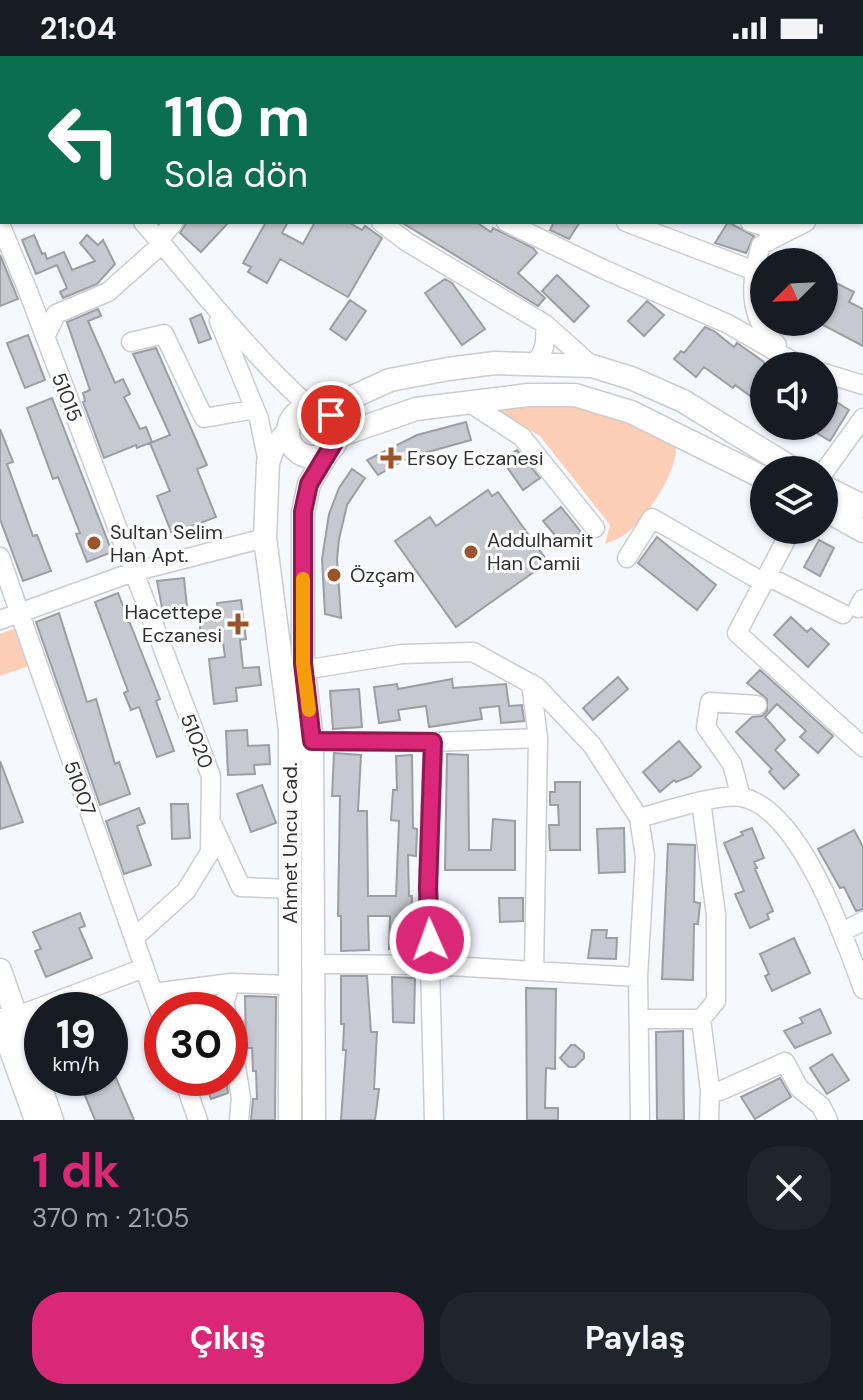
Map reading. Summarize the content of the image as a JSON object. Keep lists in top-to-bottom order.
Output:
{
  "streets": {
    "main road": ["Ahmet Uncu Cad."],
    "street": ["51015", "51020", "51007"]
  },
  "crossings": [
    ["51015", "51020"],
    ["51020", "51007"]
  ],
  "places": {
    "health": ["Ersoy Eczanesi", "Hacettepe Eczanesi"],
    "other": ["Sultan Selim Han Apt.", "Addulhamit Han Camii", "Özçam"]
  },
  "north": "bottom left",
  "page": {
    "status": "21:04",
    "turn": ["110 m", "Sola dön"],
    "speed": "19 km/h",
    "limit": "30",
    "heading": ["1 dk", "370 m · 21:05"],
    "buttons": ["Çıkış", "Paylaş"]
  }
}
